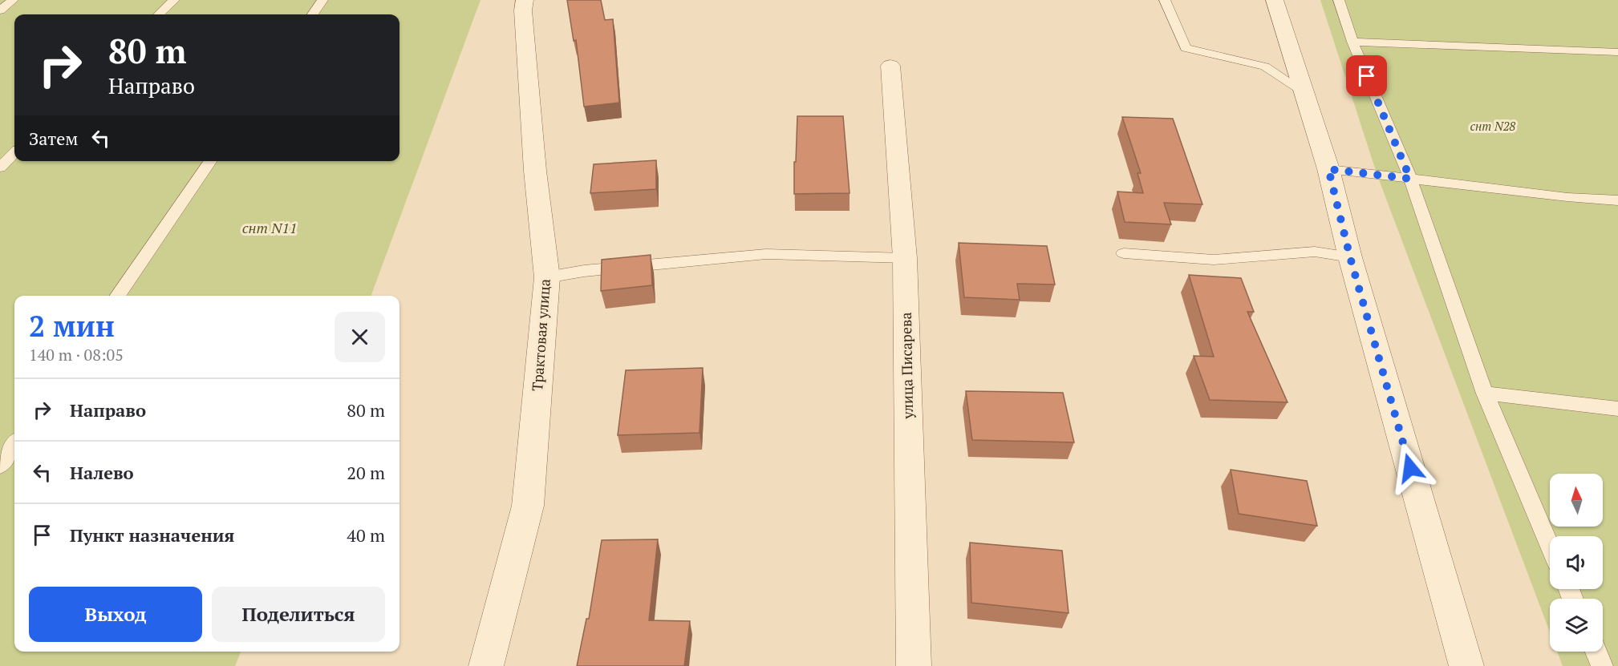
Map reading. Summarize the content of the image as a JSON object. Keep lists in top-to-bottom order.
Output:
{
  "streets": {
    "street": ["Трактовая улица", "улица Писарева"]
  },
  "parks": ["снт N28", "снт N11"],
  "north": "top",
  "page": {
    "turn": ["80 m", "Направо"],
    "then": "Затем",
    "heading": ["2 мин", "140 m · 08:05"],
    "list": [
      {
        "name": "Направо",
        "value": "80 m"
      },
      {
        "name": "Налево",
        "value": "20 m"
      },
      {
        "name": "Пункт назначения",
        "value": "40 m"
      }
    ],
    "buttons": ["Выход", "Поделиться"]
  }
}
